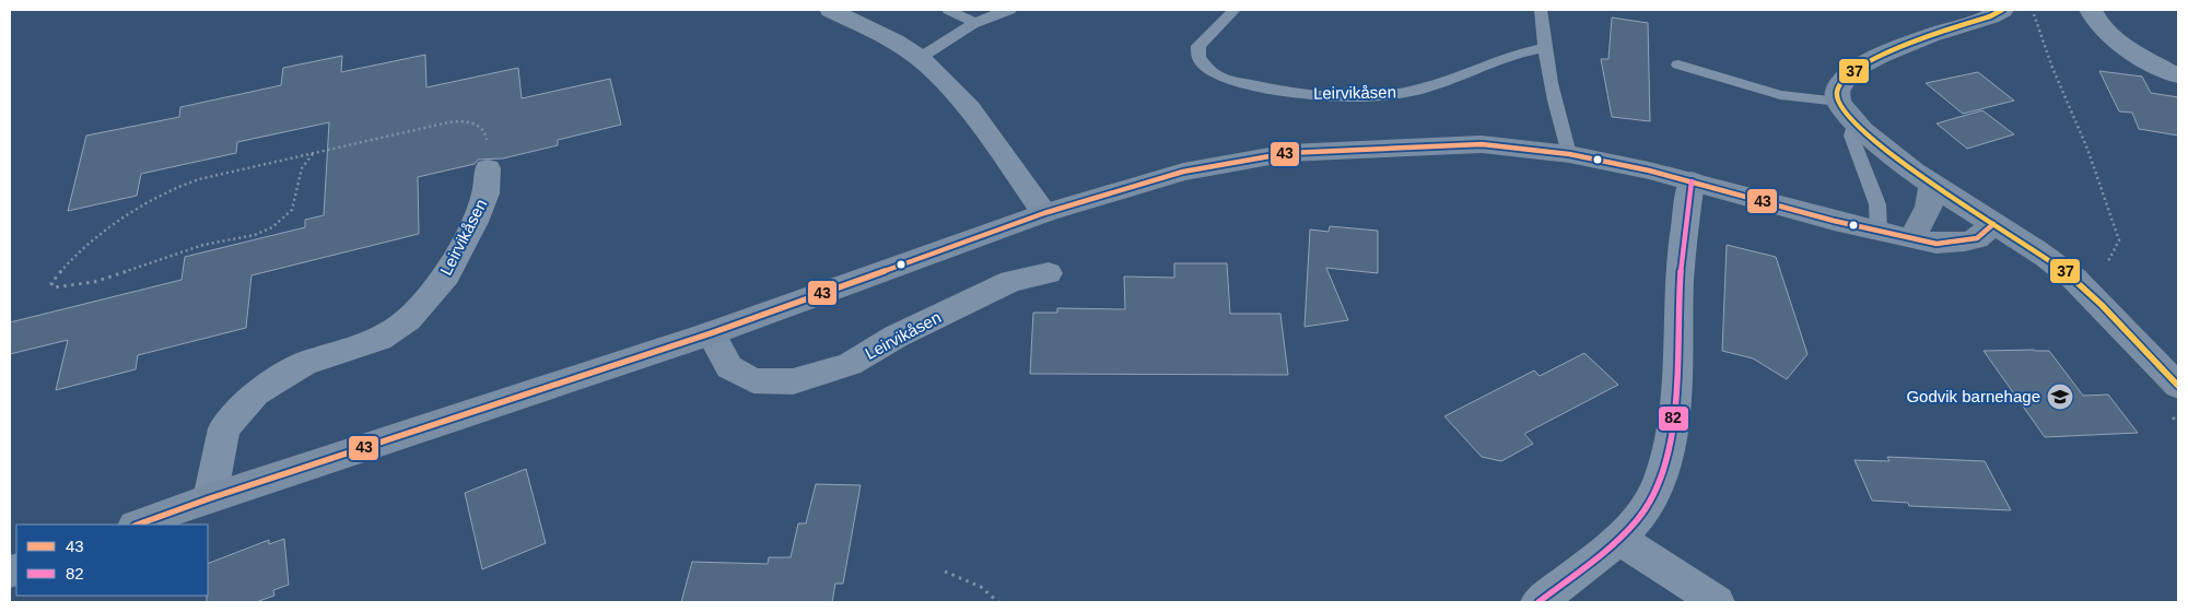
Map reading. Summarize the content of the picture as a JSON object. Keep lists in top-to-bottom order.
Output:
{
  "streets": {
    "street": ["Leirvikåsen"]
  },
  "places": {
    "school or university": ["Godvik barnehage"]
  },
  "lines": ["transit line 37", "transit line 43", "transit line 82"],
  "legend": ["43", "82"]
}
